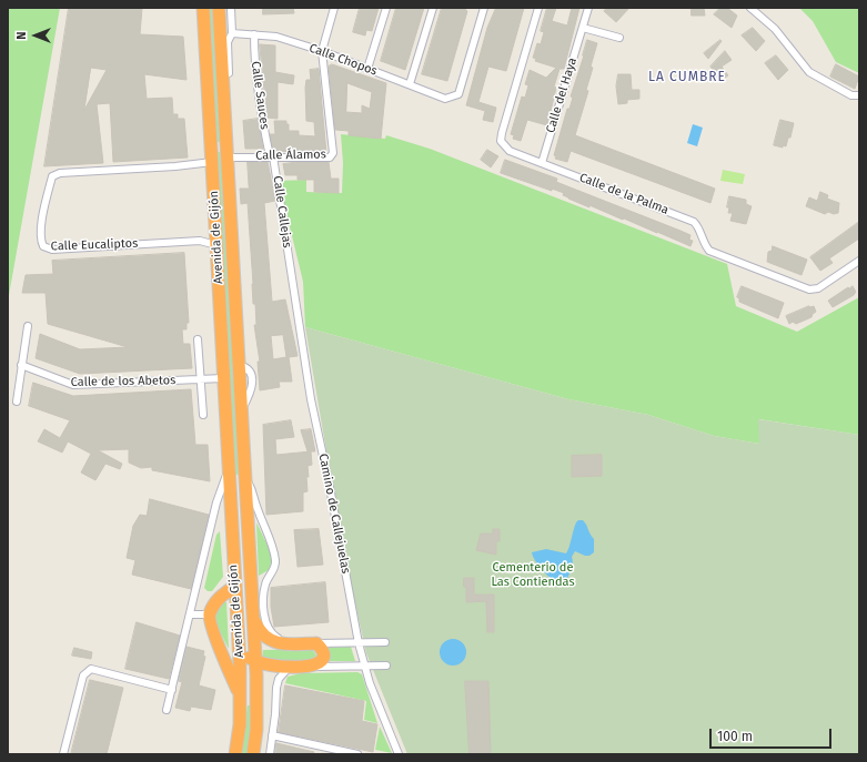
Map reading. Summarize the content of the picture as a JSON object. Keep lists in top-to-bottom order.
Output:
{
  "streets": {
    "highway": ["Avenida de Gijón"],
    "street": [
      "Calle Chopos",
      "Calle Sauces",
      "Calle del Haya",
      "Calle Álamos",
      "Calle de la Palma",
      "Calle Callejas",
      "Calle Eucaliptos",
      "Calle de los Abetos",
      "Camino de Callejuelas"
    ]
  },
  "crossings": [
    ["Calle Chopos", "Calle Sauces"],
    ["Calle Chopos", "Calle Álamos"],
    ["Calle Chopos", "Avenida de Gijón"],
    ["Calle Sauces", "Calle Álamos"],
    ["Calle Sauces", "Calle Callejas"],
    ["Calle del Haya", "Calle de la Palma"],
    ["Calle Álamos", "Calle Callejas"],
    ["Calle Álamos", "Avenida de Gijón"],
    ["Calle Callejas", "Camino de Callejuelas"],
    ["Avenida de Gijón", "Calle Eucaliptos"],
    ["Avenida de Gijón", "Calle de los Abetos"]
  ],
  "districts": ["LA CUMBRE"],
  "parks": ["Cementerio de Las Contiendas"],
  "scale_bar": "100 m",
  "north": "left"
}
